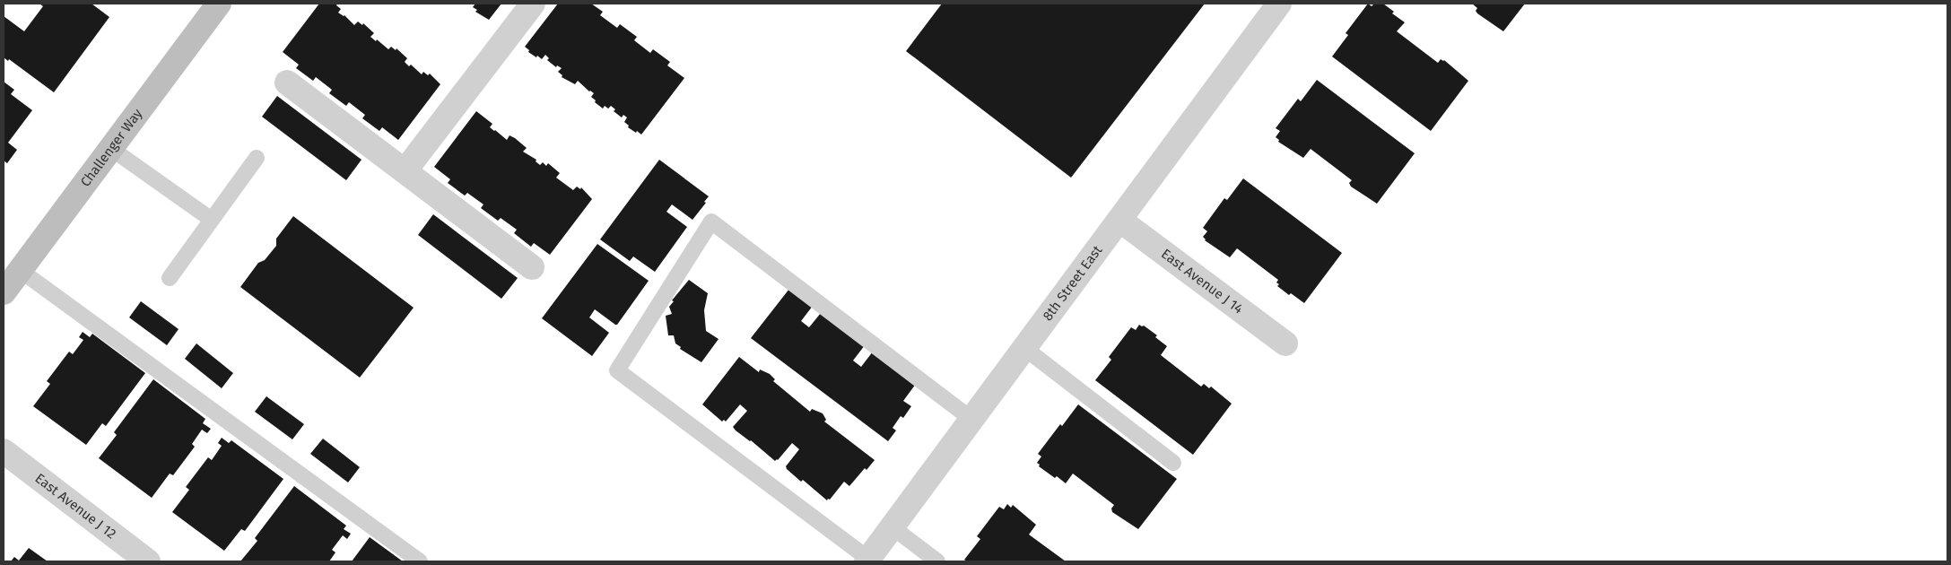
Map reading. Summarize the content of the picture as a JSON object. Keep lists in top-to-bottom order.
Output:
{
  "streets": {
    "main road": ["Challenger Way"],
    "street": ["East Avenue J 14", "8th Street East", "East Avenue J 12"]
  },
  "crossings": [
    ["East Avenue J 14", "8th Street East"]
  ]
}
